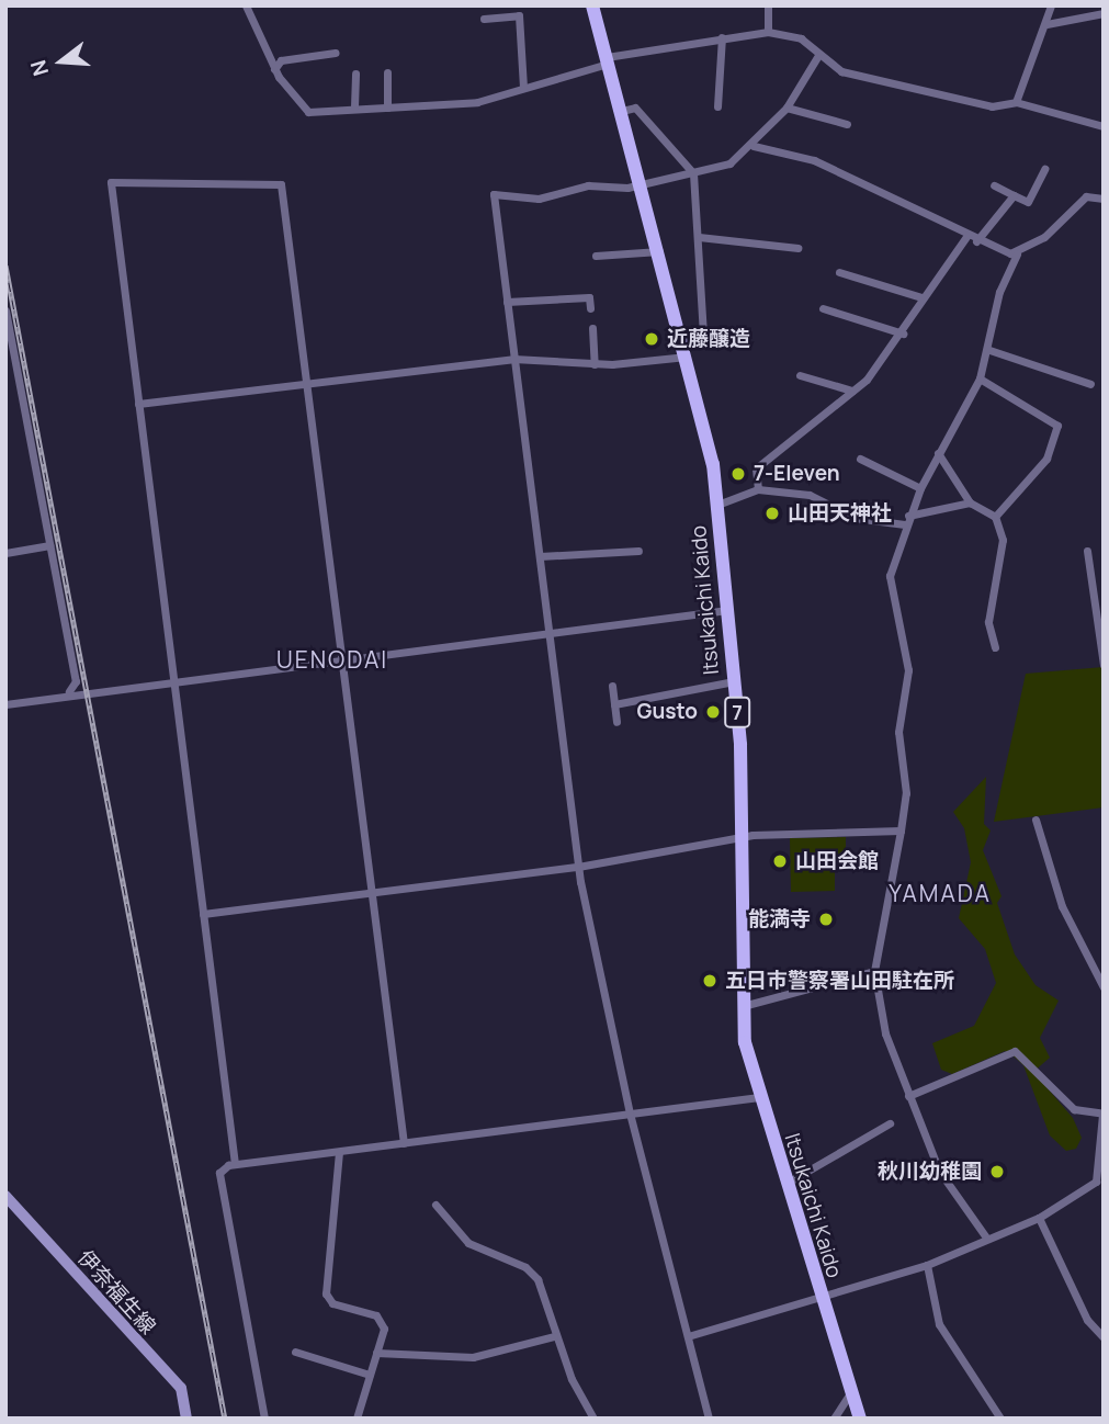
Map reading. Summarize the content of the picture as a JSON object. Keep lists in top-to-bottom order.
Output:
{
  "streets": {
    "main road": ["Itsukaichi Kaido", "7", "伊奈福生線"]
  },
  "districts": ["UENODAI", "YAMADA"],
  "places": [
    "近藤醸造",
    "7-Eleven",
    "山田天神社",
    "Gusto",
    "山田会館",
    "能満寺",
    "五日市警察署山田駐在所",
    "秋川幼稚園"
  ],
  "north": "left"
}
